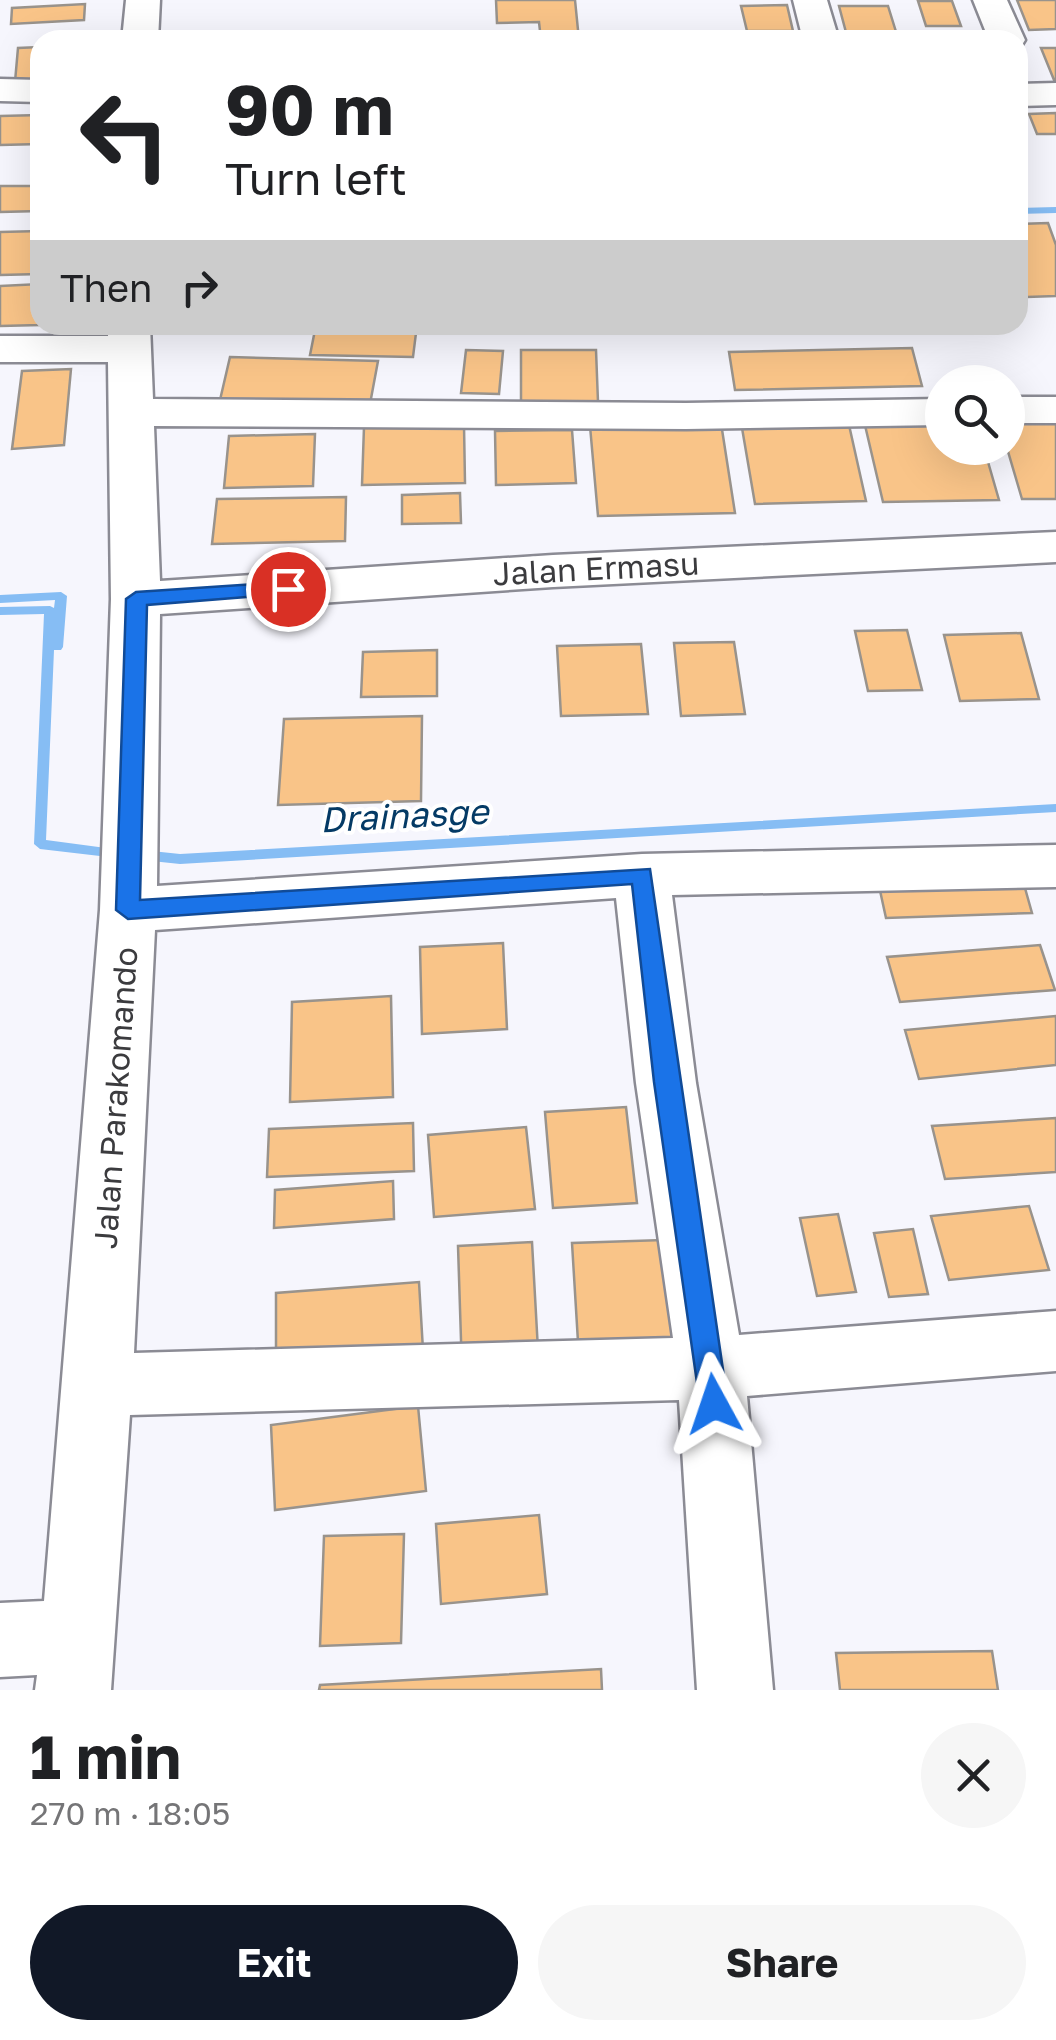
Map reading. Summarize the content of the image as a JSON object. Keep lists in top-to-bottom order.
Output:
{
  "streets": {
    "street": ["Jalan Ermasu", "Jalan Parakomando"]
  },
  "crossings": [
    ["Jalan Ermasu", "Jalan Parakomando"]
  ],
  "water": ["Drainasge"],
  "page": {
    "turn": ["90 m", "Turn left"],
    "then": "Then",
    "heading": ["1 min", "270 m · 18:05"],
    "buttons": ["Exit", "Share"]
  }
}
